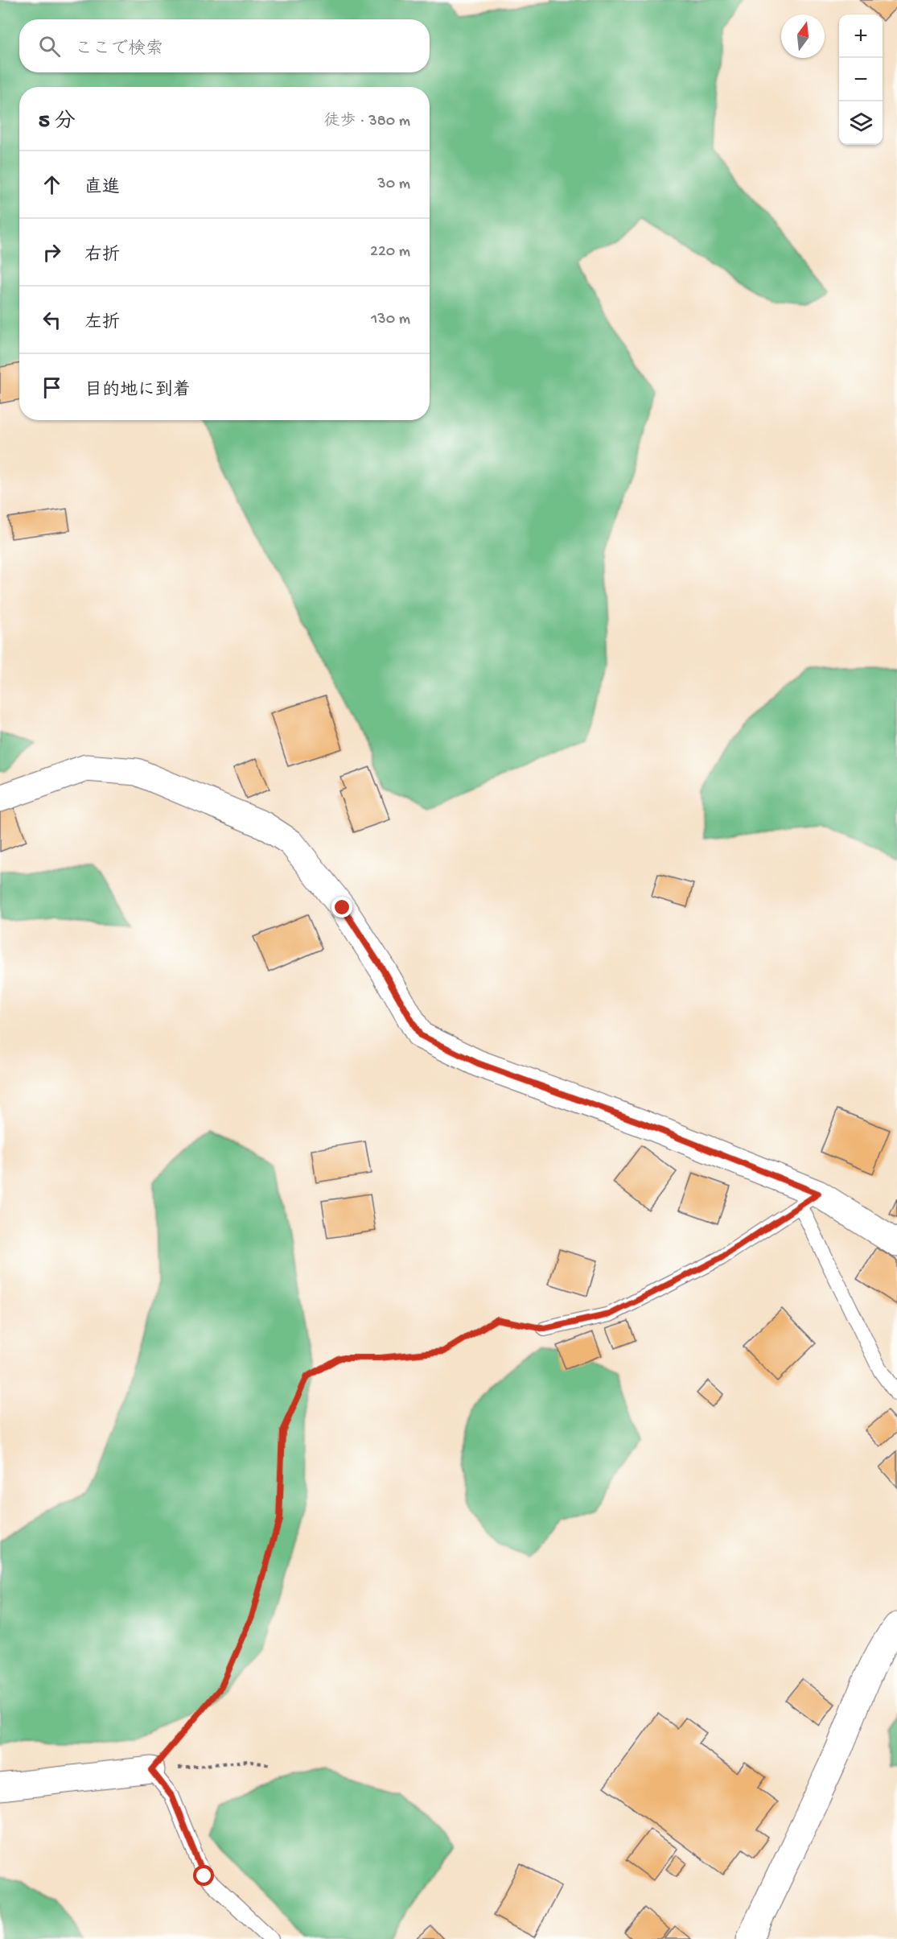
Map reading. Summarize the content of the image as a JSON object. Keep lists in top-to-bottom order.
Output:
{
  "north": "top",
  "page": {
    "map_buttons": ["+", "−"],
    "search": "ここで検索",
    "heading": ["5 分", "徒歩 · 380 m"],
    "list": [
      ["直進", "30 m"],
      ["右折", "220 m"],
      ["左折", "130 m"],
      "目的地に到着"
    ]
  }
}
